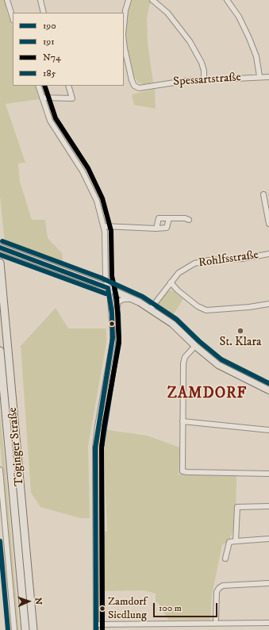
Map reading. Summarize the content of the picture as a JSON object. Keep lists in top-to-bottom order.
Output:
{
  "streets": {
    "highway": ["Töginger Straße"],
    "street": ["Spessartstraße", "Rohlfsstraße"]
  },
  "districts": ["ZAMDORF"],
  "places": ["St. Klara", "Zamdorf Siedlung"],
  "lines": [
    "transit line N74",
    "transit line 185",
    "transit line 190",
    "transit line 191"
  ],
  "legend": [
    "190",
    "191",
    "N74",
    "185"
  ],
  "scale_bar": "100 m",
  "north": "right"
}
